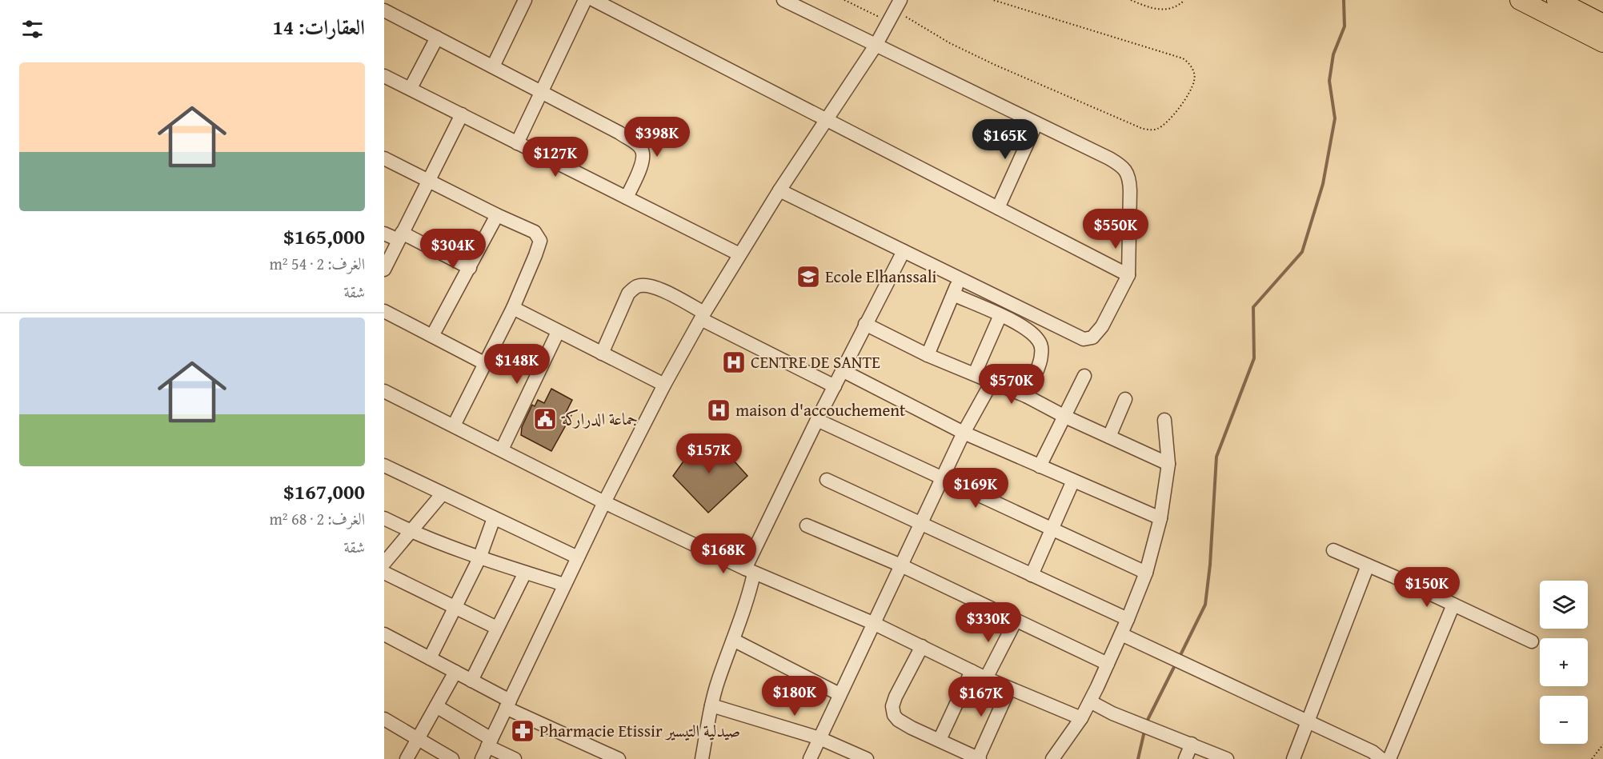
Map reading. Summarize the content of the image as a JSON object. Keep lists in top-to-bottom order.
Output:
{
  "places": {
    "school or university": ["Ecole Elhanssali"],
    "hospital": ["CENTRE DE SANTE", "maison d'accouchement"],
    "public building": ["جماعة الدراركة"],
    "pharmacy": ["Pharmacie Etissir صيدلية التيسير"]
  },
  "page": {
    "heading": "العقارات: 14",
    "list": [
      {
        "name": "$165,000",
        "note": "الغرف: 2 · 54 m² · شقة"
      },
      {
        "name": "$167,000",
        "note": "الغرف: 2 · 68 m² · شقة"
      }
    ],
    "price": [
      "$398K",
      "$165K",
      "$127K",
      "$550K",
      "$304K",
      "$148K",
      "$570K",
      "$157K",
      "$169K",
      "$168K",
      "$150K",
      "$330K",
      "$180K",
      "$167K"
    ],
    "map_buttons": ["+", "−"]
  }
}
